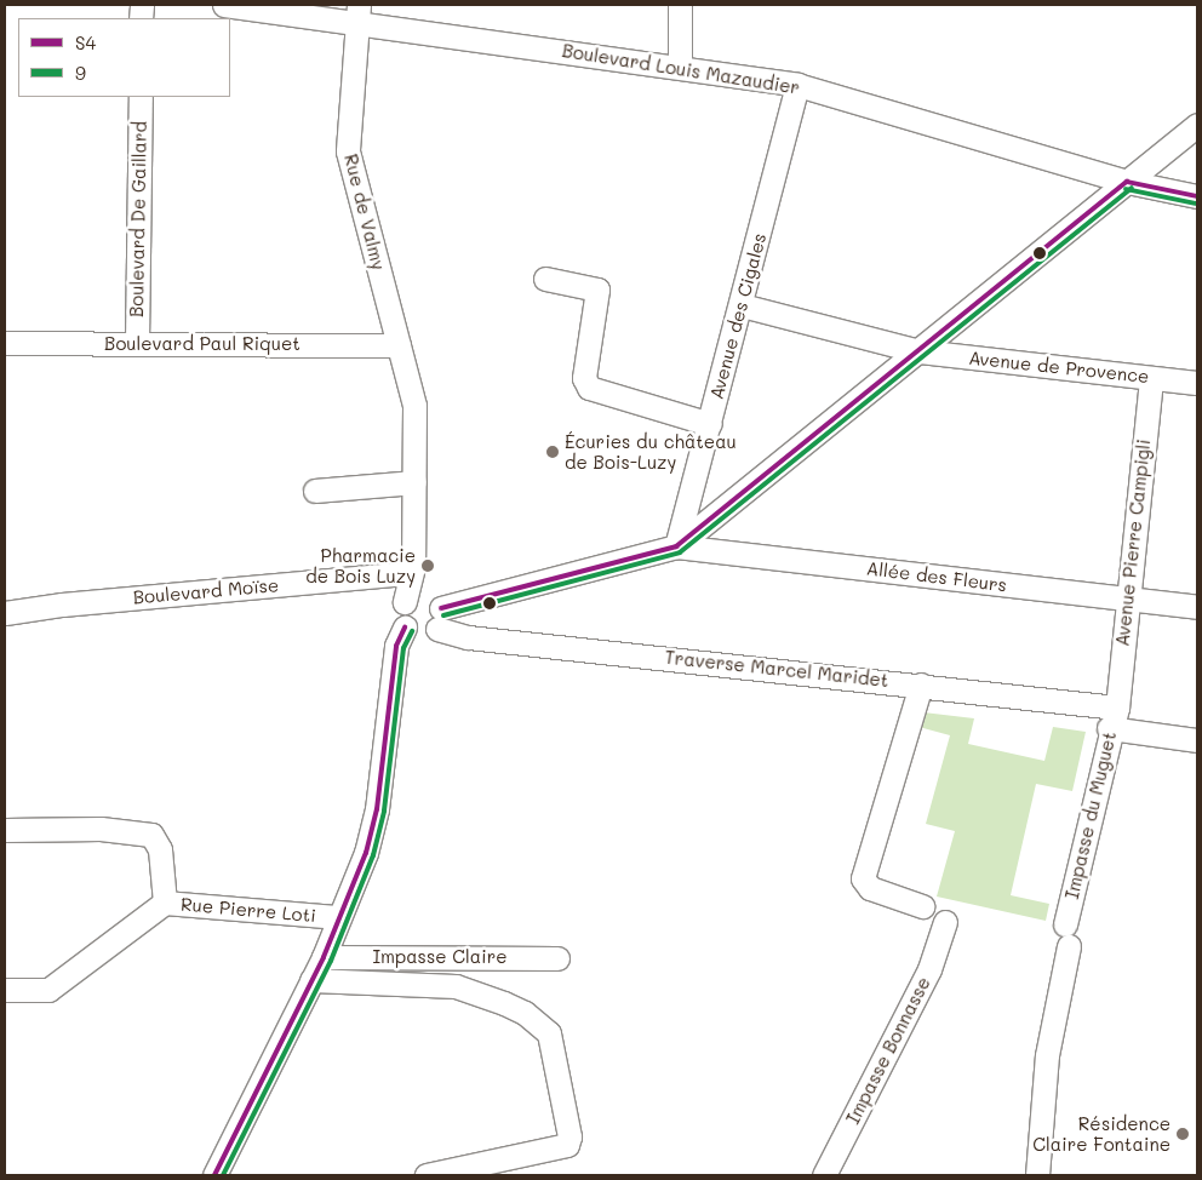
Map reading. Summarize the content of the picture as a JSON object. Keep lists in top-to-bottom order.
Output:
{
  "streets": {
    "street": [
      "Boulevard Louis Mazaudier",
      "Rue de Valmy",
      "Boulevard De Gaillard",
      "Avenue des Cigales",
      "Boulevard Paul Riquet",
      "Avenue de Provence",
      "Avenue Pierre Campigli",
      "Allée des Fleurs",
      "Boulevard Moïse",
      "Traverse Marcel Maridet",
      "Impasse du Muguet",
      "Rue Pierre Loti",
      "Impasse Claire",
      "Impasse Bonnasse"
    ]
  },
  "crossings": [
    ["Boulevard Louis Mazaudier", "Rue de Valmy"],
    ["Boulevard Louis Mazaudier", "Avenue des Cigales"],
    ["Rue de Valmy", "Boulevard Paul Riquet"],
    ["Rue de Valmy", "Boulevard Moïse"],
    ["Rue de Valmy", "Traverse Marcel Maridet"],
    ["Boulevard De Gaillard", "Boulevard Paul Riquet"],
    ["Avenue des Cigales", "Avenue de Provence"],
    ["Avenue des Cigales", "Allée des Fleurs"],
    ["Avenue de Provence", "Avenue Pierre Campigli"],
    ["Avenue Pierre Campigli", "Allée des Fleurs"],
    ["Avenue Pierre Campigli", "Traverse Marcel Maridet"],
    ["Avenue Pierre Campigli", "Impasse du Muguet"],
    ["Traverse Marcel Maridet", "Impasse du Muguet"]
  ],
  "places": ["Écuries du château de Bois-Luzy", "Pharmacie de Bois Luzy", "Résidence Claire Fontaine"],
  "lines": ["transit line S4", "transit line 9"],
  "legend": ["S4", "9"]
}
